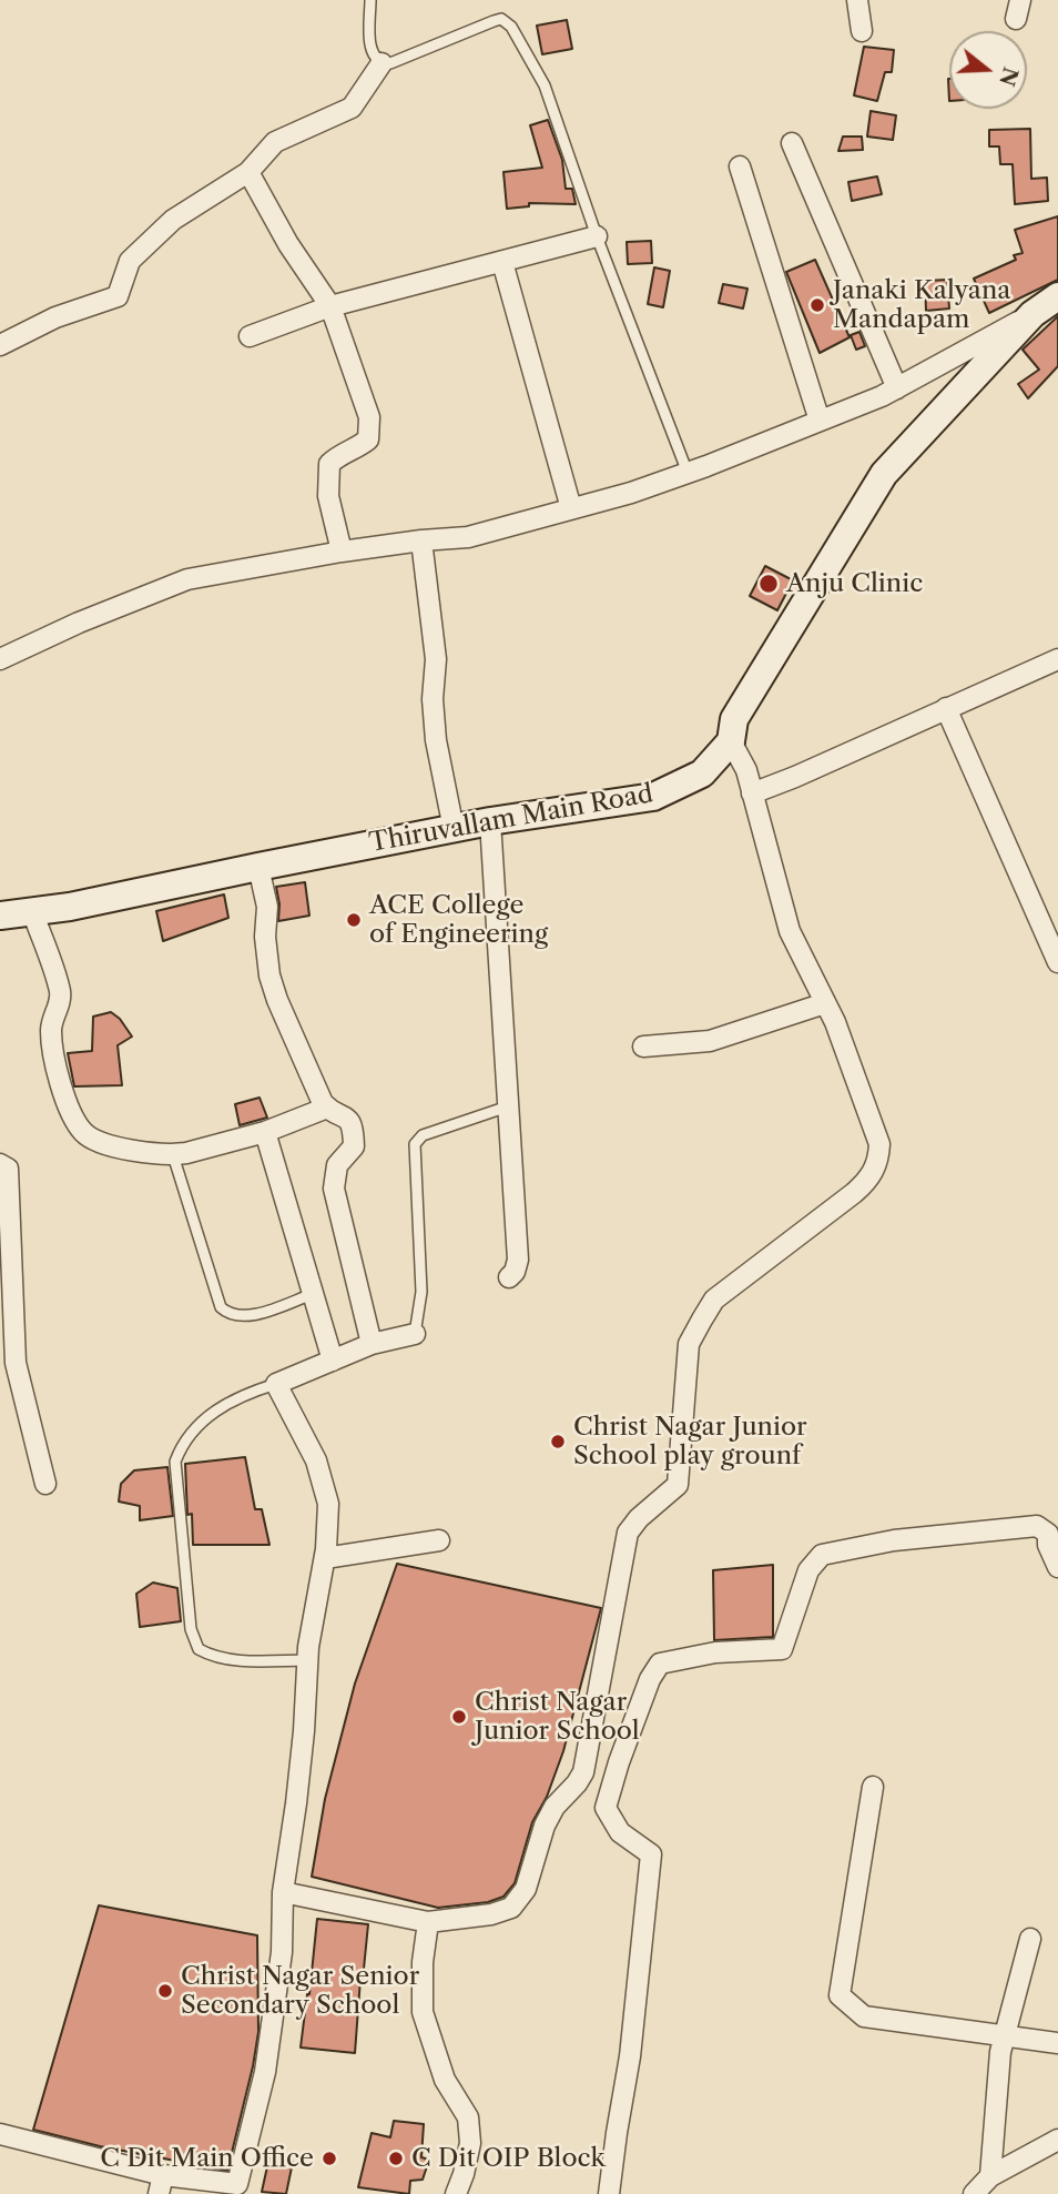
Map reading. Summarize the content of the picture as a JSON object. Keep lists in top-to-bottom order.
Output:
{
  "streets": {
    "main road": ["Thiruvallam Main Road"]
  },
  "places": [
    "Janaki Kalyana Mandapam",
    "Anju Clinic",
    "ACE College of Engineering",
    "Christ Nagar Junior School play grounf",
    "Christ Nagar Junior School",
    "Christ Nagar Senior Secondary School",
    "C Dit Main Office",
    "C Dit OIP Block"
  ],
  "north": "right"
}
